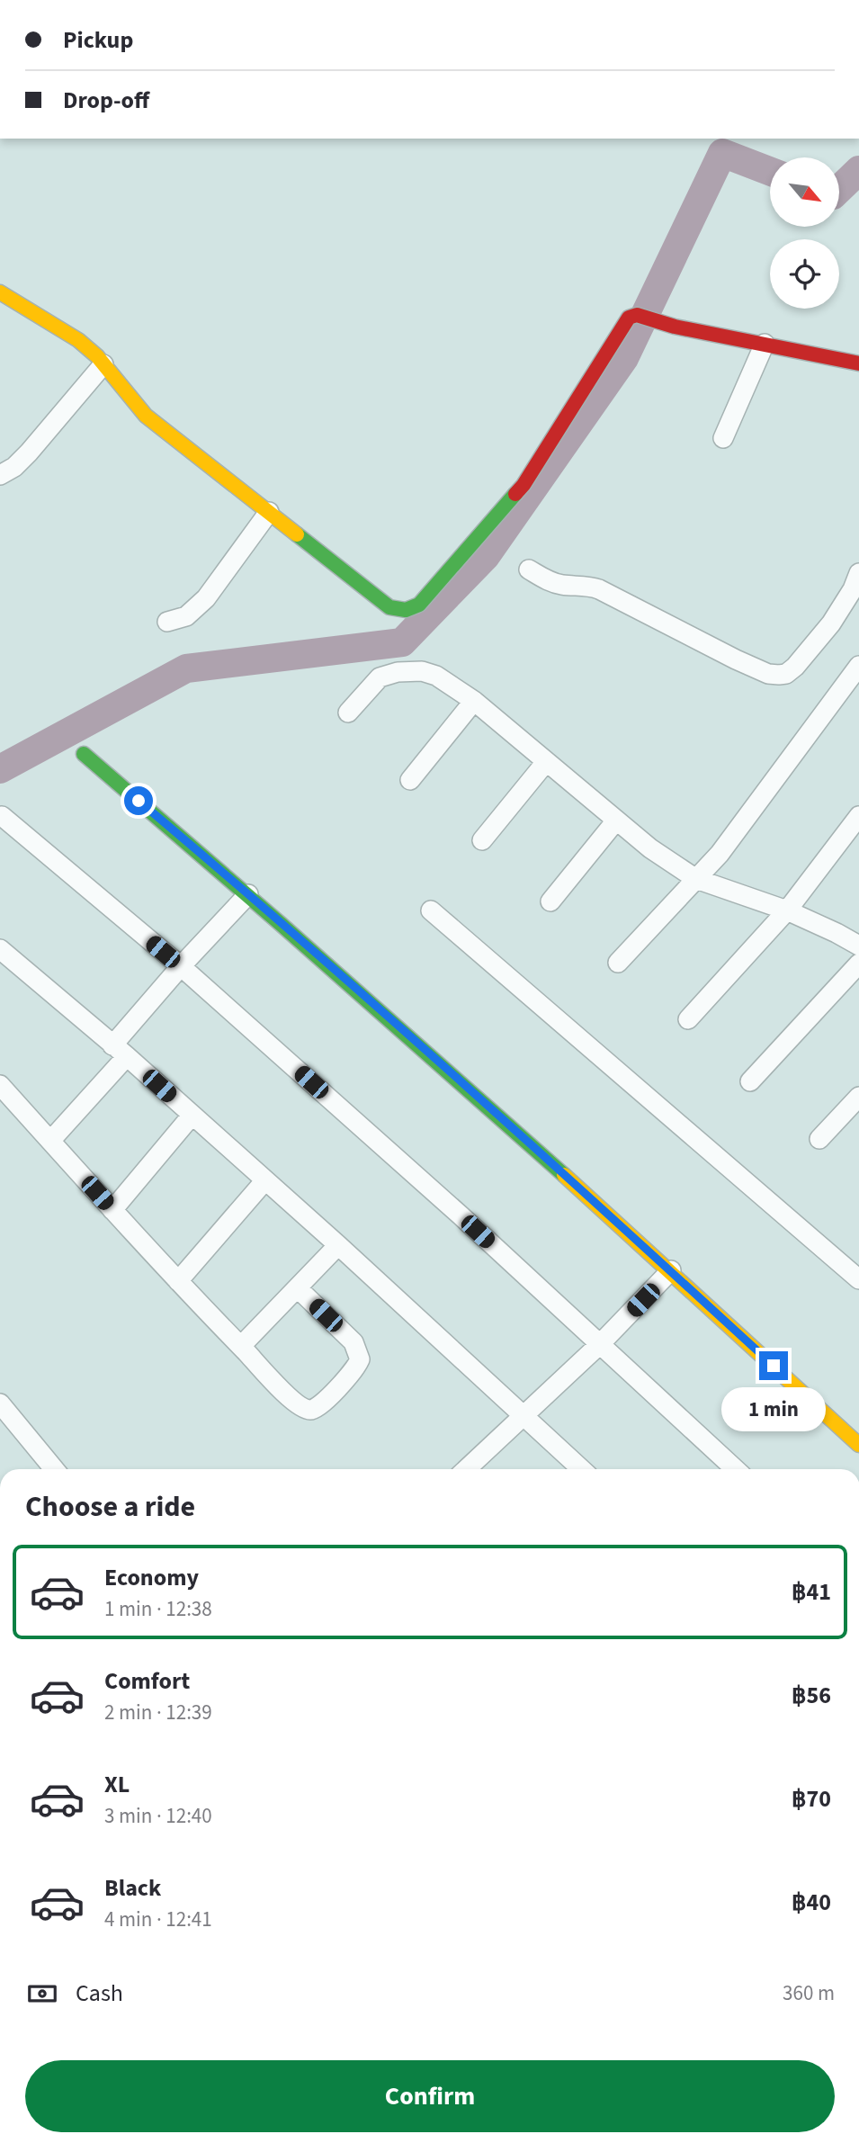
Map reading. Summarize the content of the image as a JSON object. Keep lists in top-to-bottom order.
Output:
{
  "north": "bottom right",
  "page": {
    "banner": ["Pickup", "Drop-off"],
    "bubble": "1 min",
    "heading": "Choose a ride",
    "list": [
      {
        "name": "Economy",
        "note": "1 min · 12:38",
        "value": "฿41"
      },
      {
        "name": "Comfort",
        "note": "2 min · 12:39",
        "value": "฿56"
      },
      {
        "name": "XL",
        "note": "3 min · 12:40",
        "value": "฿70"
      },
      {
        "name": "Black",
        "note": "4 min · 12:41",
        "value": "฿40"
      }
    ],
    "pay": ["Cash", "360 m"],
    "buttons": "Confirm"
  }
}
